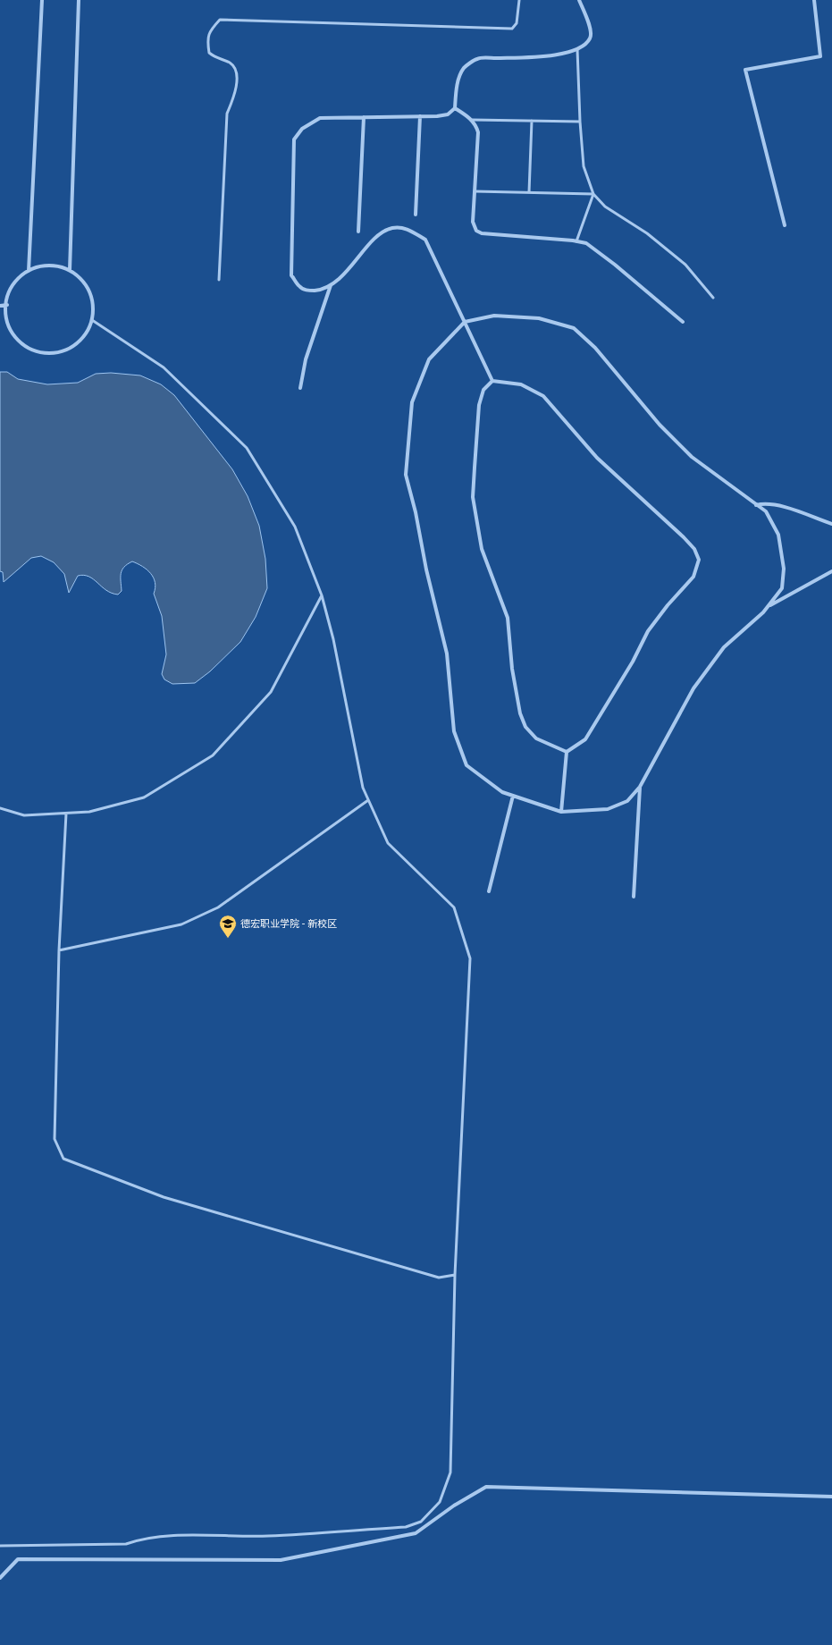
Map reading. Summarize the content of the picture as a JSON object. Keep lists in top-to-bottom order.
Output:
{
  "places": {
    "school or university": ["德宏职业学院 - 新校区"]
  }
}
